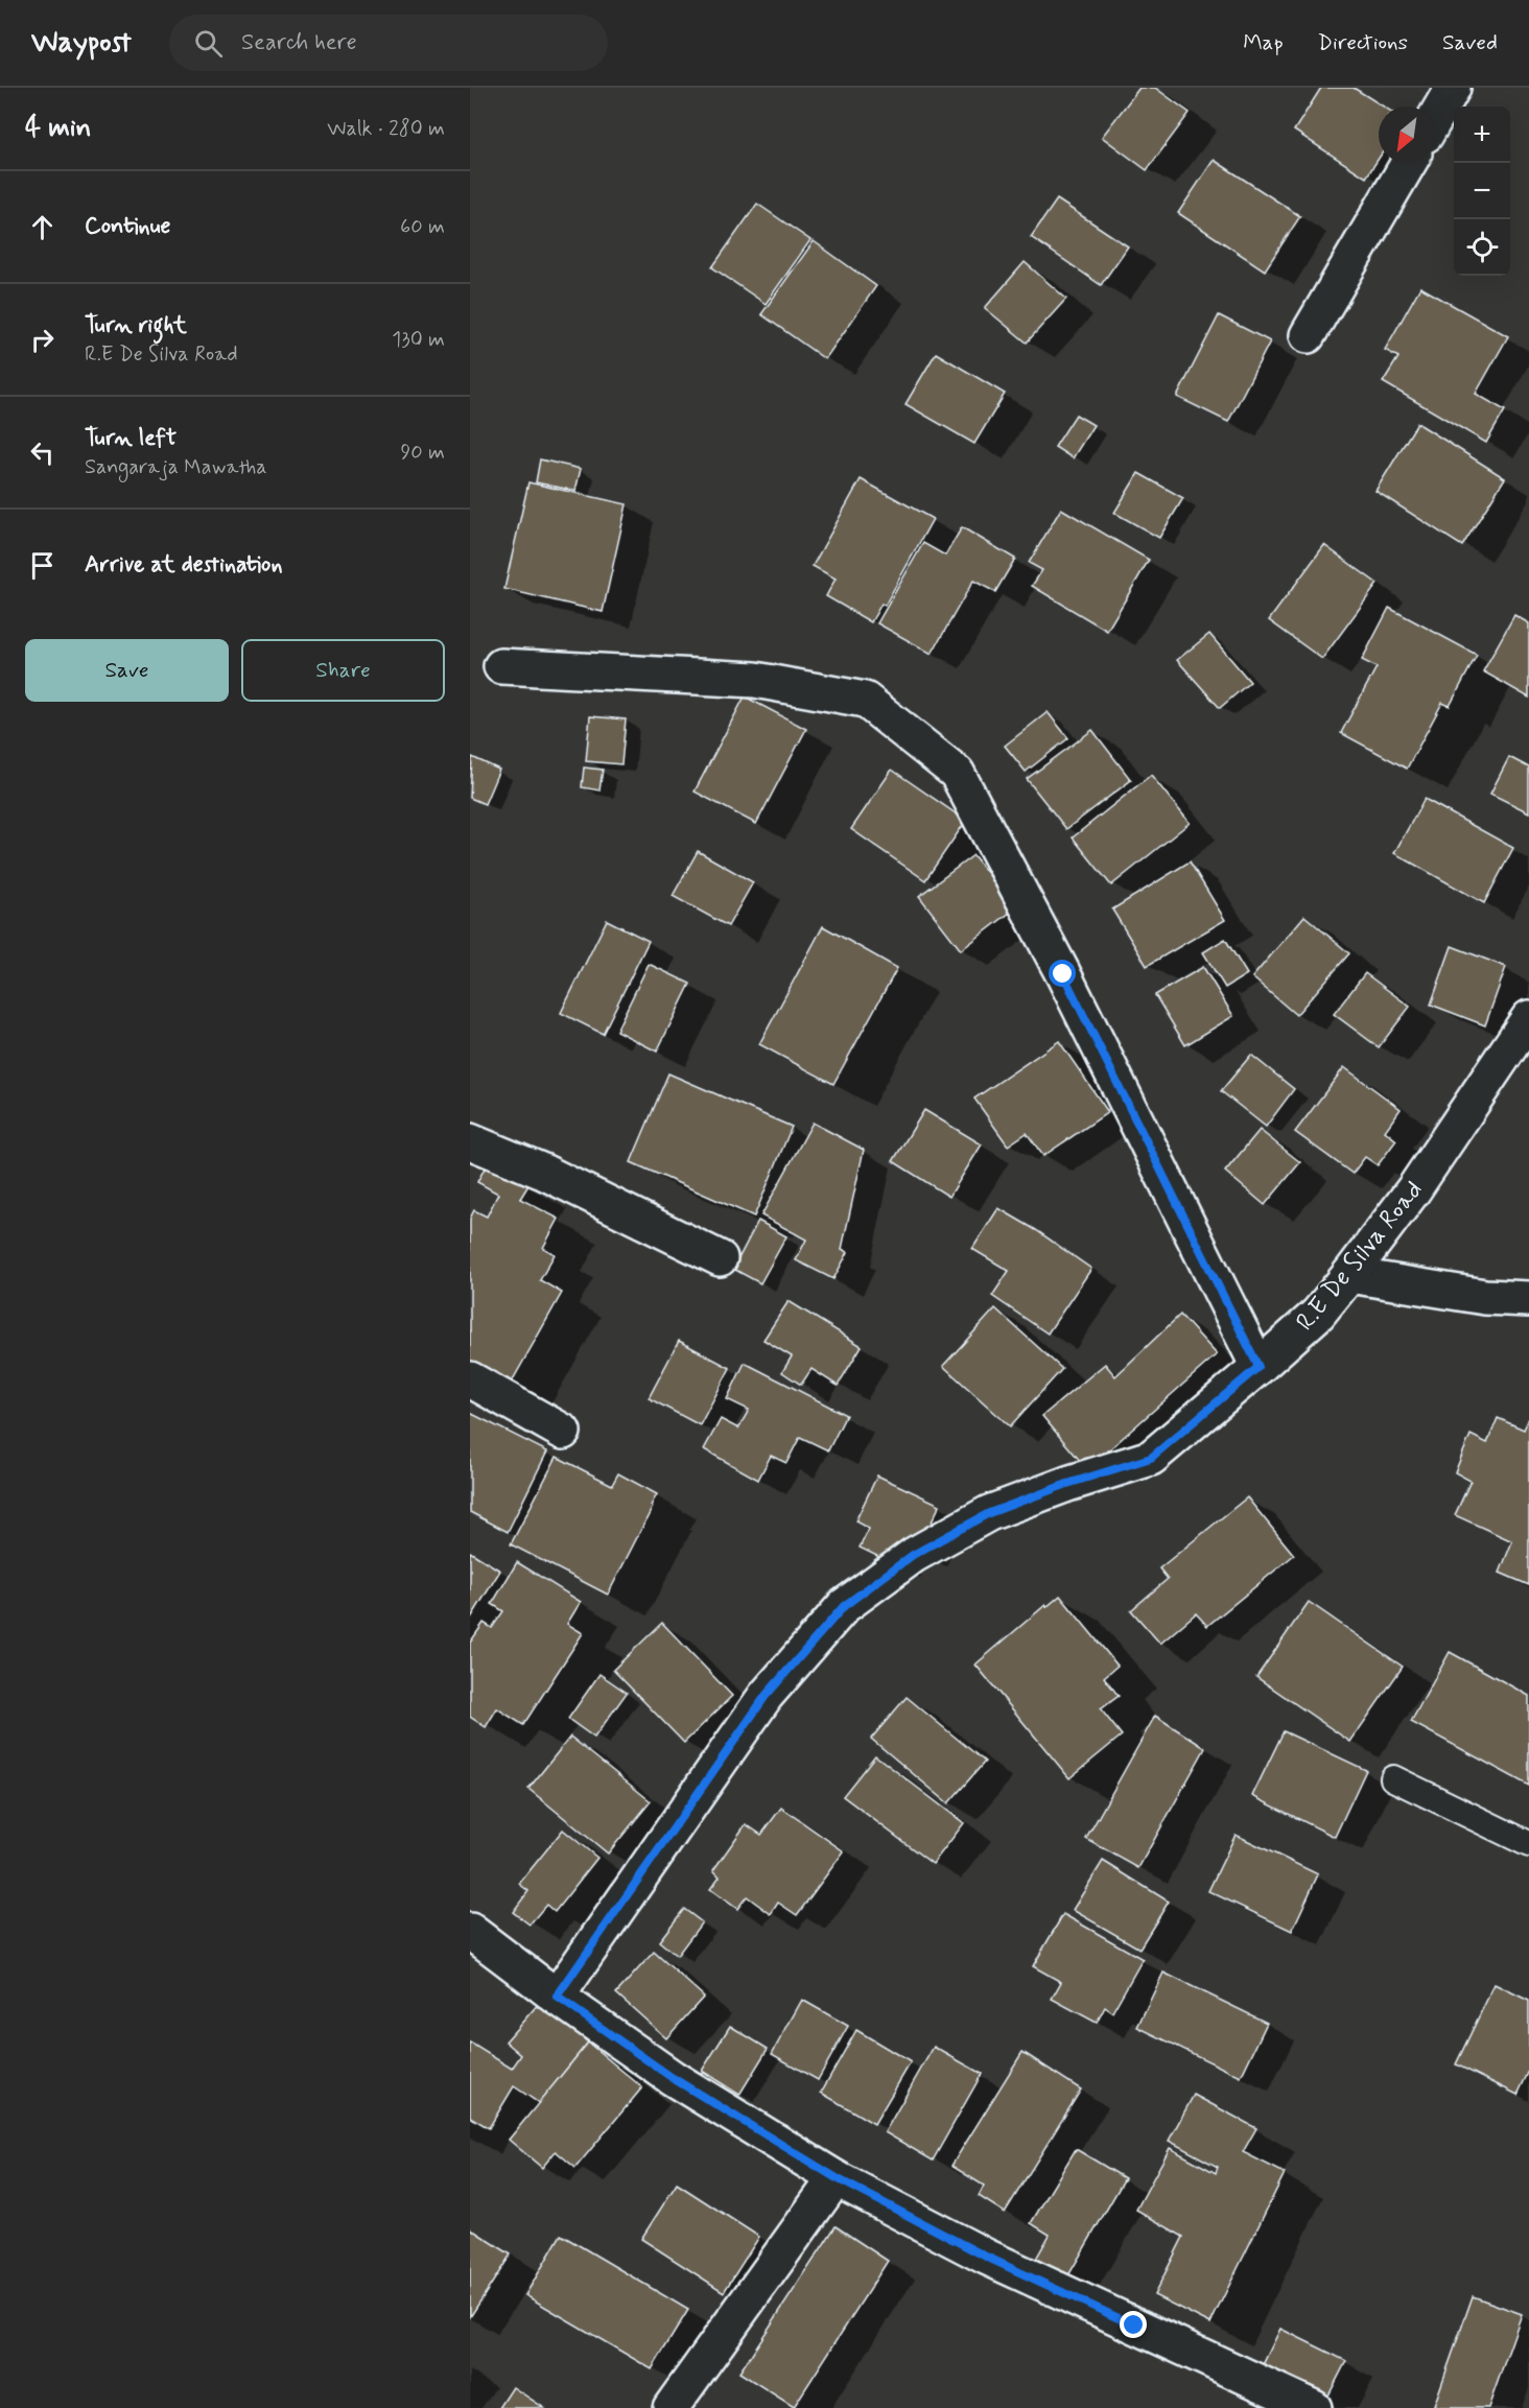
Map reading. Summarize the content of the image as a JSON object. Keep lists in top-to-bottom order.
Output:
{
  "streets": {
    "street": ["R.E De Silva Road"]
  },
  "north": "bottom left",
  "page": {
    "header": "Waypost",
    "search": "Search here",
    "nav": ["Map", "Directions", "Saved"],
    "heading": ["4 min", "Walk · 280 m"],
    "map_buttons": ["+", "−"],
    "list": [
      ["Continue", "60 m"],
      ["Turn right", "R.E De Silva Road", "130 m"],
      ["Turn left", "Sangaraja Mawatha", "90 m"],
      "Arrive at destination"
    ],
    "buttons": ["Save", "Share"]
  }
}
